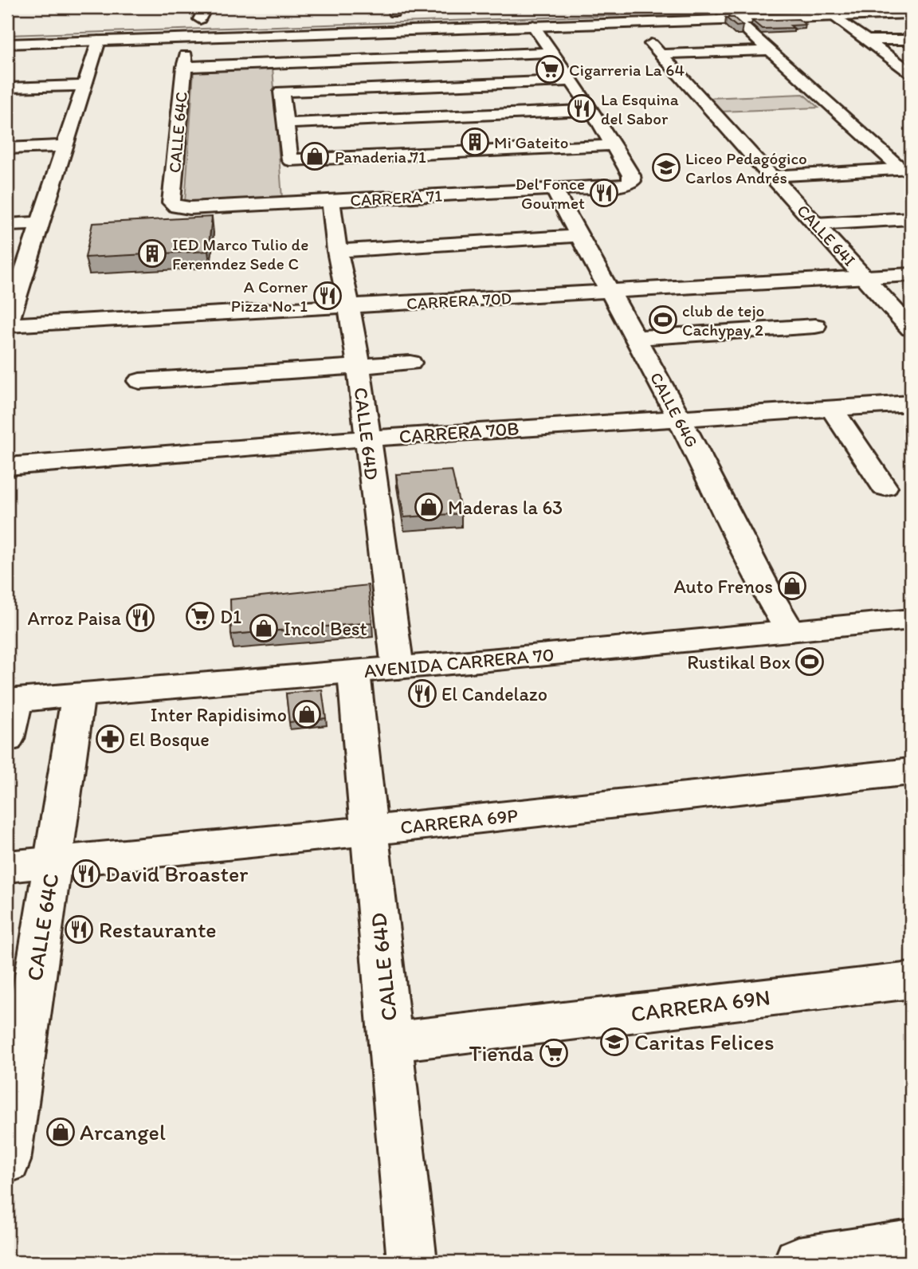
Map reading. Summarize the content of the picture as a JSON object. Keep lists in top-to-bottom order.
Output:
{
  "streets": {
    "main road": [
      "CALLE 64C",
      "CARRERA 71",
      "CALLE 64I",
      "CARRERA 70D",
      "CALLE 64G",
      "CARRERA 70B",
      "CALLE 64D",
      "AVENIDA CARRERA 70",
      "CARRERA 69P",
      "CARRERA 69N"
    ]
  },
  "crossings": [
    ["CALLE 64C", "CARRERA 71"],
    ["CALLE 64C", "AVENIDA CARRERA 70"],
    ["CALLE 64C", "CARRERA 69P"],
    ["CARRERA 71", "CALLE 64G"],
    ["CARRERA 71", "CALLE 64D"],
    ["CALLE 64I", "CARRERA 70D"],
    ["CARRERA 70D", "CALLE 64G"],
    ["CARRERA 70D", "CALLE 64D"],
    ["CALLE 64G", "CARRERA 70B"],
    ["CALLE 64G", "AVENIDA CARRERA 70"],
    ["CARRERA 70B", "CALLE 64D"],
    ["CALLE 64D", "AVENIDA CARRERA 70"],
    ["CALLE 64D", "CARRERA 69P"],
    ["CALLE 64D", "CARRERA 69N"]
  ],
  "places": {
    "supermarket": ["Cigarreria La 64", "D1", "Tienda"],
    "restaurant": [
      "La Esquina del Sabor",
      "Del Fonce Gourmet",
      "A Corner Pizza No. 1",
      "Arroz Paisa",
      "El Candelazo",
      "David Broaster",
      "Restaurante"
    ],
    "building": ["Mi Gateito", "IED Marco Tulio de Ferenndez Sede C"],
    "shop": [
      "Panaderia 71",
      "Maderas la 63",
      "Auto Frenos",
      "Incol Best",
      "Inter Rapidisimo",
      "Arcangel"
    ],
    "school or university": ["Liceo Pedagógico Carlos Andrés", "Caritas Felices"],
    "sports": ["club de tejo Cachypay 2", "Rustikal Box"],
    "pharmacy": ["El Bosque"]
  }
}
